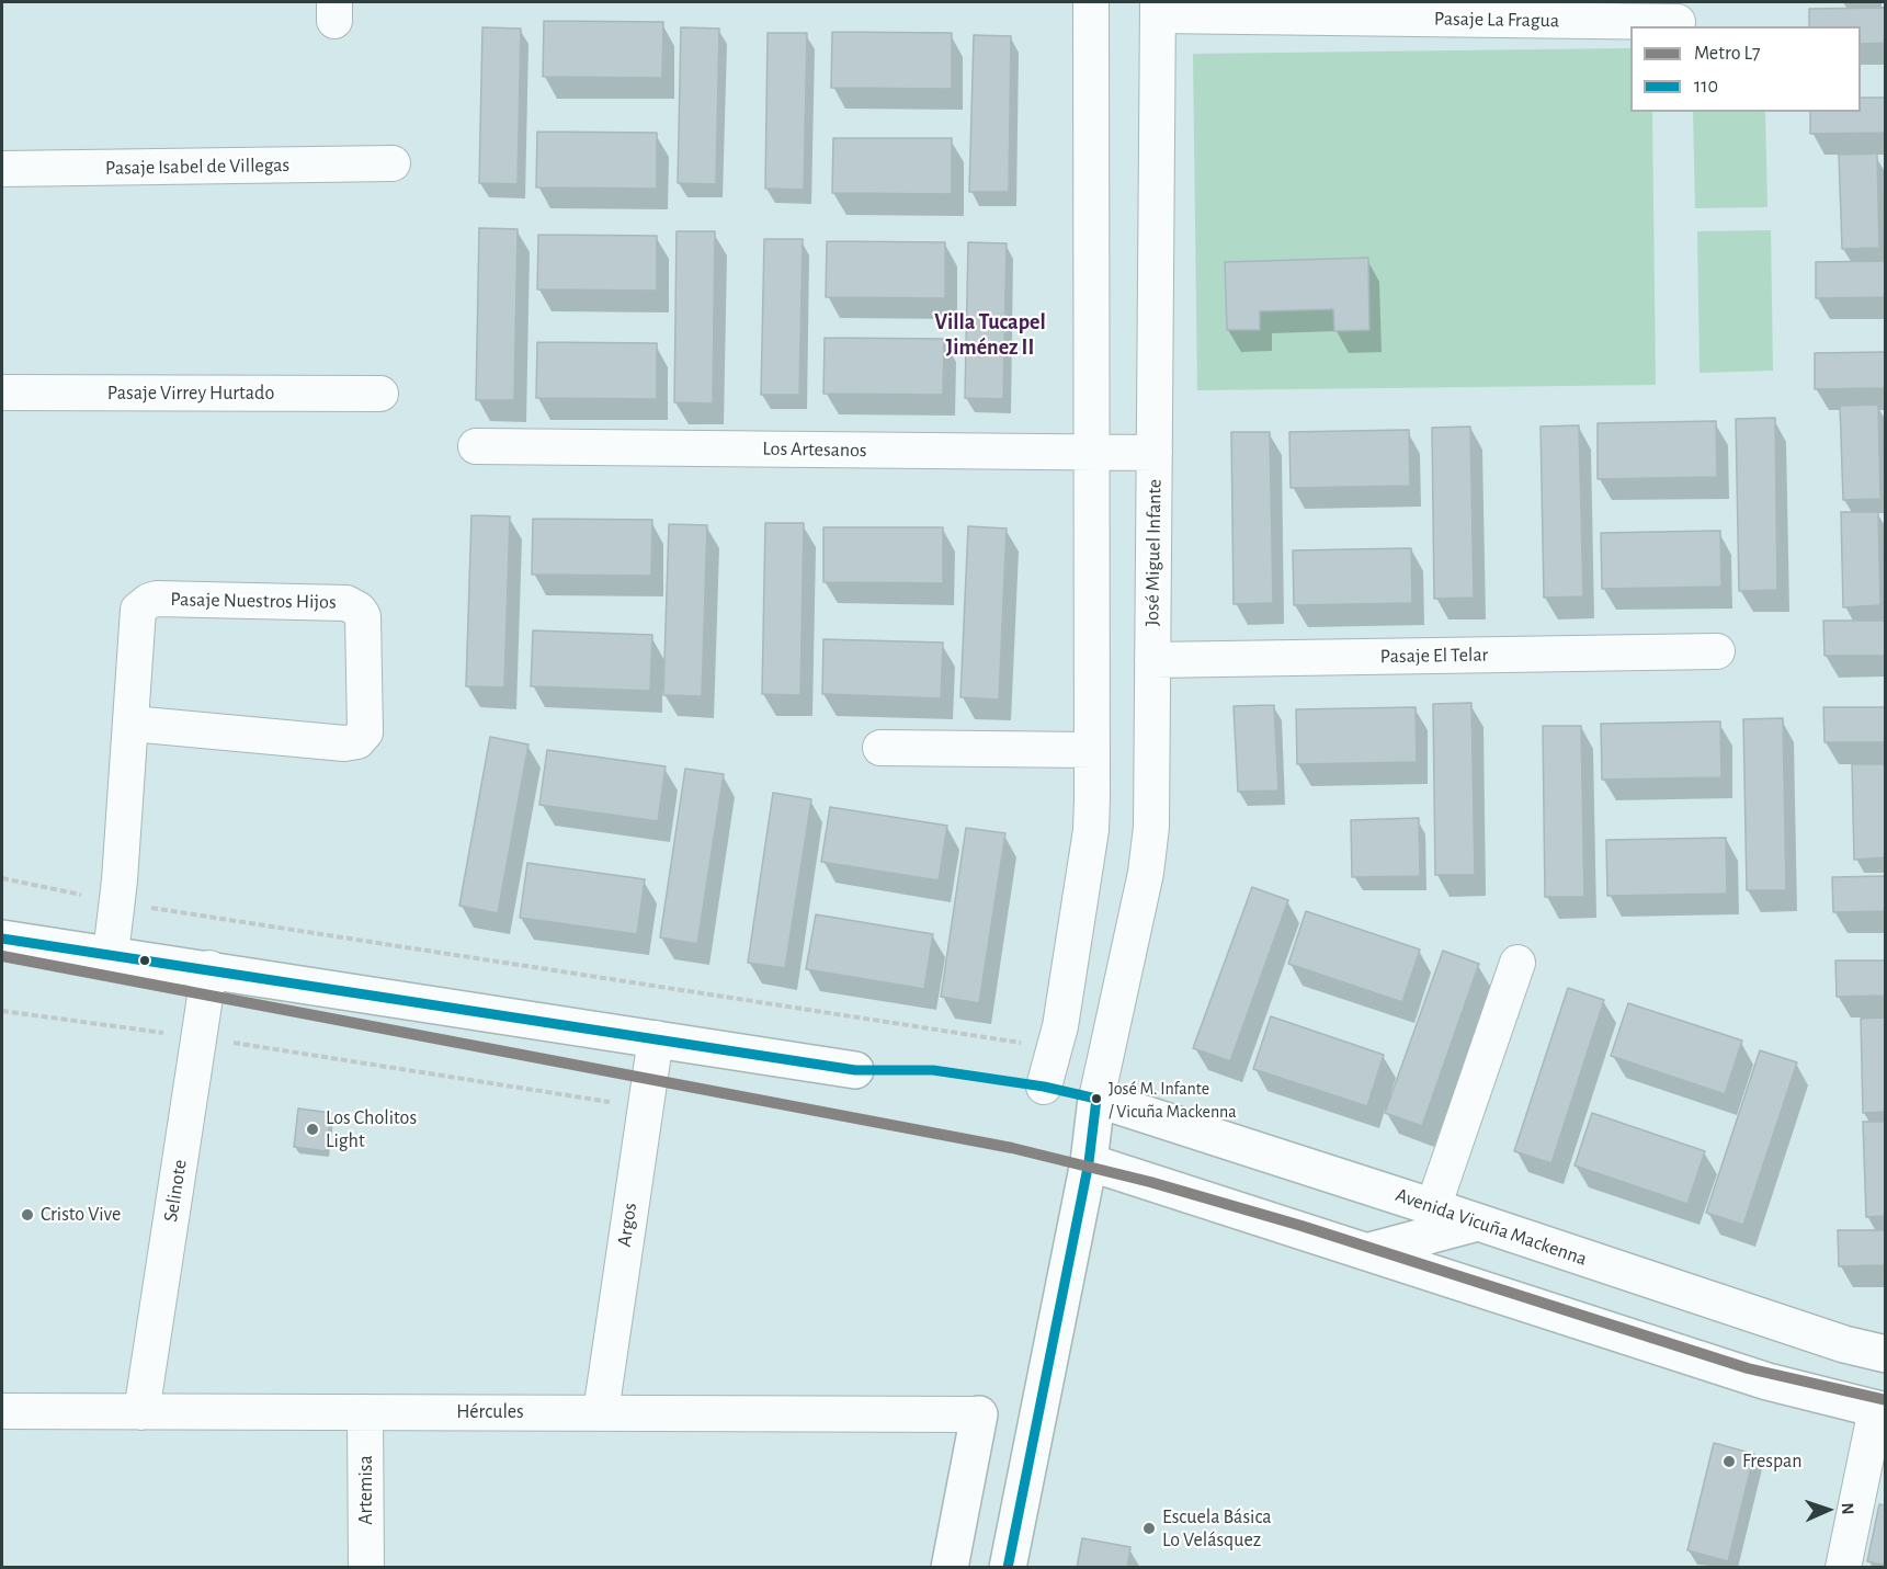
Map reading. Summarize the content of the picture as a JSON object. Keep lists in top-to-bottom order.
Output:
{
  "streets": {
    "main road": ["Avenida Vicuña Mackenna"],
    "street": [
      "Pasaje La Fragua",
      "Pasaje Isabel de Villegas",
      "Pasaje Virrey Hurtado",
      "Los Artesanos",
      "José Miguel Infante",
      "Pasaje Nuestros Hijos",
      "Pasaje El Telar",
      "Selinote",
      "Argos",
      "Hércules",
      "Artemisa"
    ]
  },
  "crossings": [
    ["Pasaje La Fragua", "José Miguel Infante"],
    ["Los Artesanos", "José Miguel Infante"],
    ["José Miguel Infante", "Pasaje El Telar"],
    ["José Miguel Infante", "Avenida Vicuña Mackenna"],
    ["Selinote", "Hércules"],
    ["Argos", "Hércules"],
    ["Hércules", "Artemisa"]
  ],
  "districts": ["Villa Tucapel Jiménez II"],
  "places": [
    "José M. Infante / Vicuña Mackenna",
    "Los Cholitos Light",
    "Cristo Vive",
    "Frespan",
    "Escuela Básica Lo Velásquez"
  ],
  "lines": ["transit line 110", "metro line L7"],
  "legend": ["Metro L7", "110"],
  "north": "right"
}
